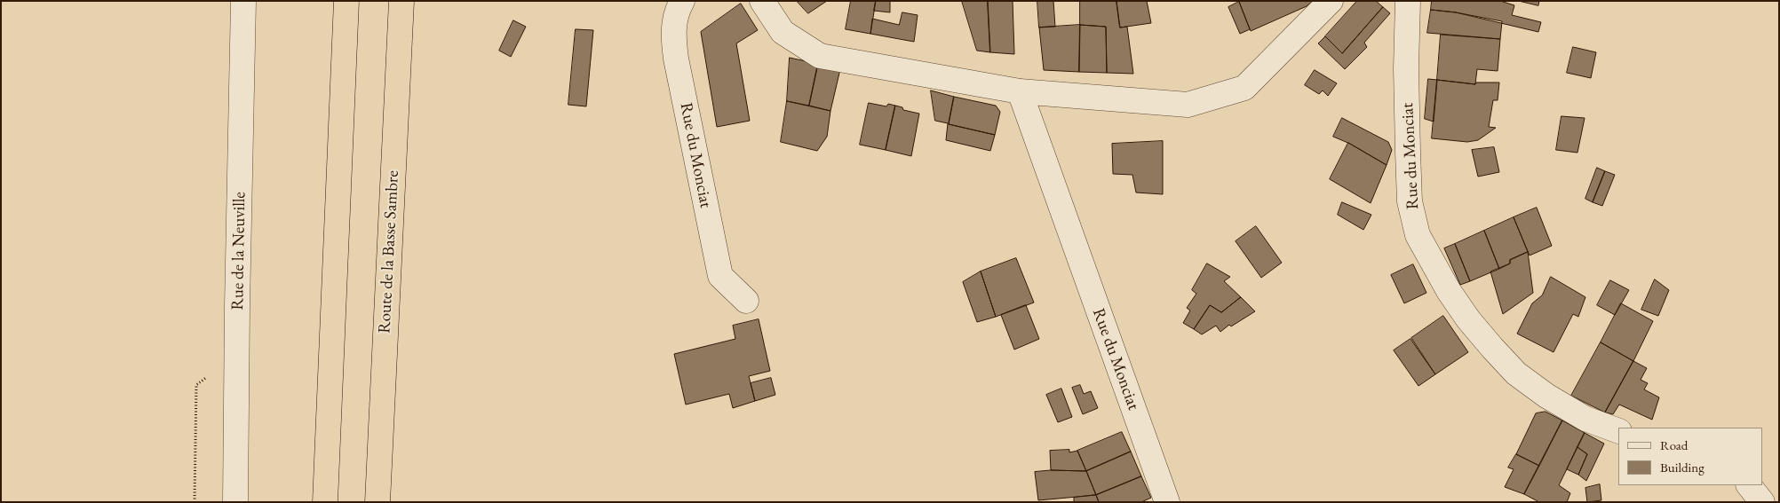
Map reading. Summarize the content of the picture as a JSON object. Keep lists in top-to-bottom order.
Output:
{
  "streets": {
    "highway": ["Route de la Basse Sambre"],
    "street": ["Rue du Monciat", "Rue de la Neuville"]
  },
  "legend": ["Road", "Building"]
}
